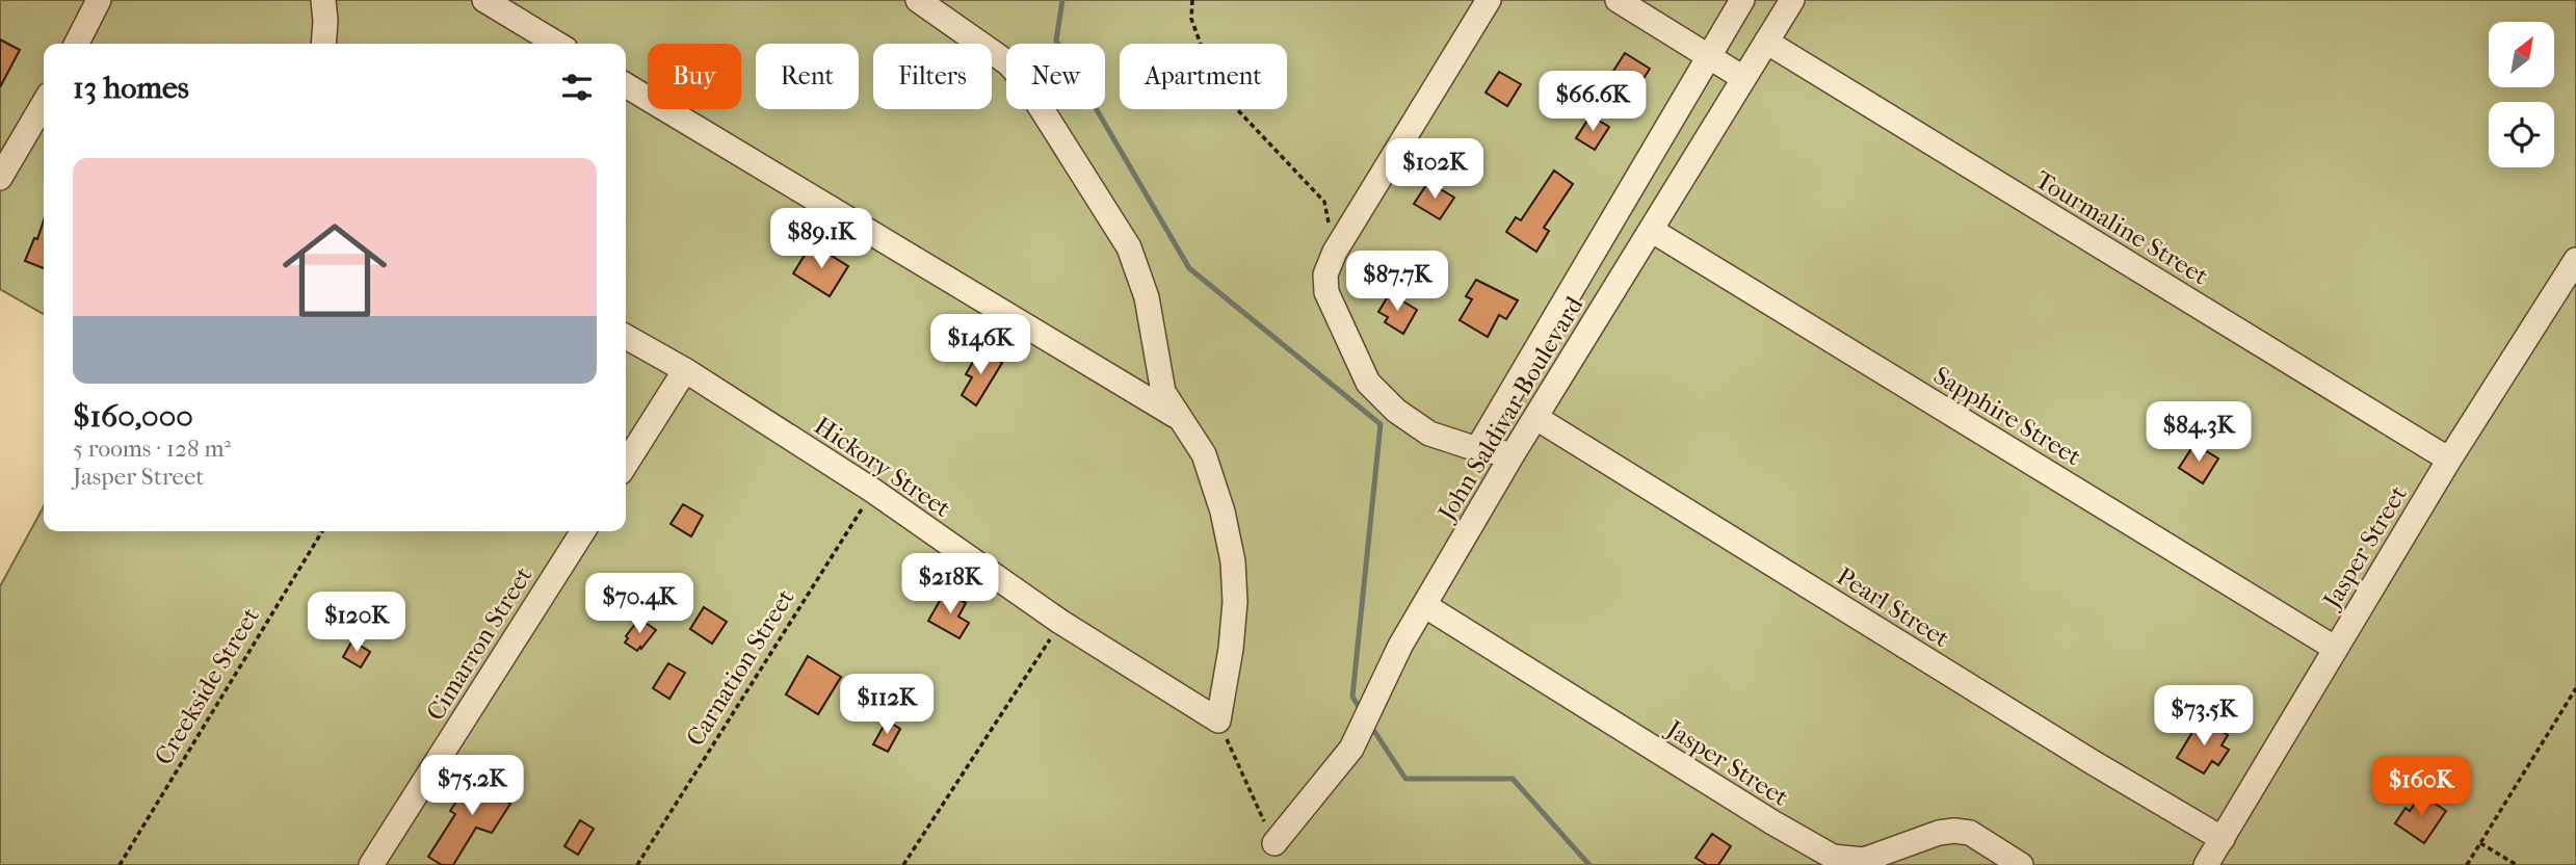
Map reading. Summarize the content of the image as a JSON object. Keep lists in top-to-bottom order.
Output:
{
  "streets": {
    "street": [
      "Tourmaline Street",
      "John Saldivar Boulevard",
      "Sapphire Street",
      "Hickory Street",
      "Jasper Street",
      "Pearl Street",
      "Cimarron Street"
    ],
    "path": ["Carnation Street", "Creekside Street"]
  },
  "crossings": [
    ["Tourmaline Street", "John Saldivar Boulevard"],
    ["Tourmaline Street", "Jasper Street"],
    ["John Saldivar Boulevard", "Sapphire Street"],
    ["John Saldivar Boulevard", "Jasper Street"],
    ["John Saldivar Boulevard", "Pearl Street"],
    ["Sapphire Street", "Jasper Street"],
    ["Hickory Street", "Carnation Street"],
    ["Jasper Street", "Pearl Street"]
  ],
  "north": "top right",
  "page": {
    "chip": [
      "Buy",
      "Rent",
      "Filters",
      "New",
      "Apartment"
    ],
    "heading": "13 homes",
    "price": [
      "$66.6K",
      "$102K",
      "$89.1K",
      "$87.7K",
      "$146K",
      "$84.3K",
      "$218K",
      "$70.4K",
      "$120K",
      "$112K",
      "$73.5K",
      "$75.2K",
      "$160K"
    ],
    "list": [
      {
        "name": "$160,000",
        "note": "5 rooms · 128 m² · Jasper Street"
      }
    ]
  }
}
